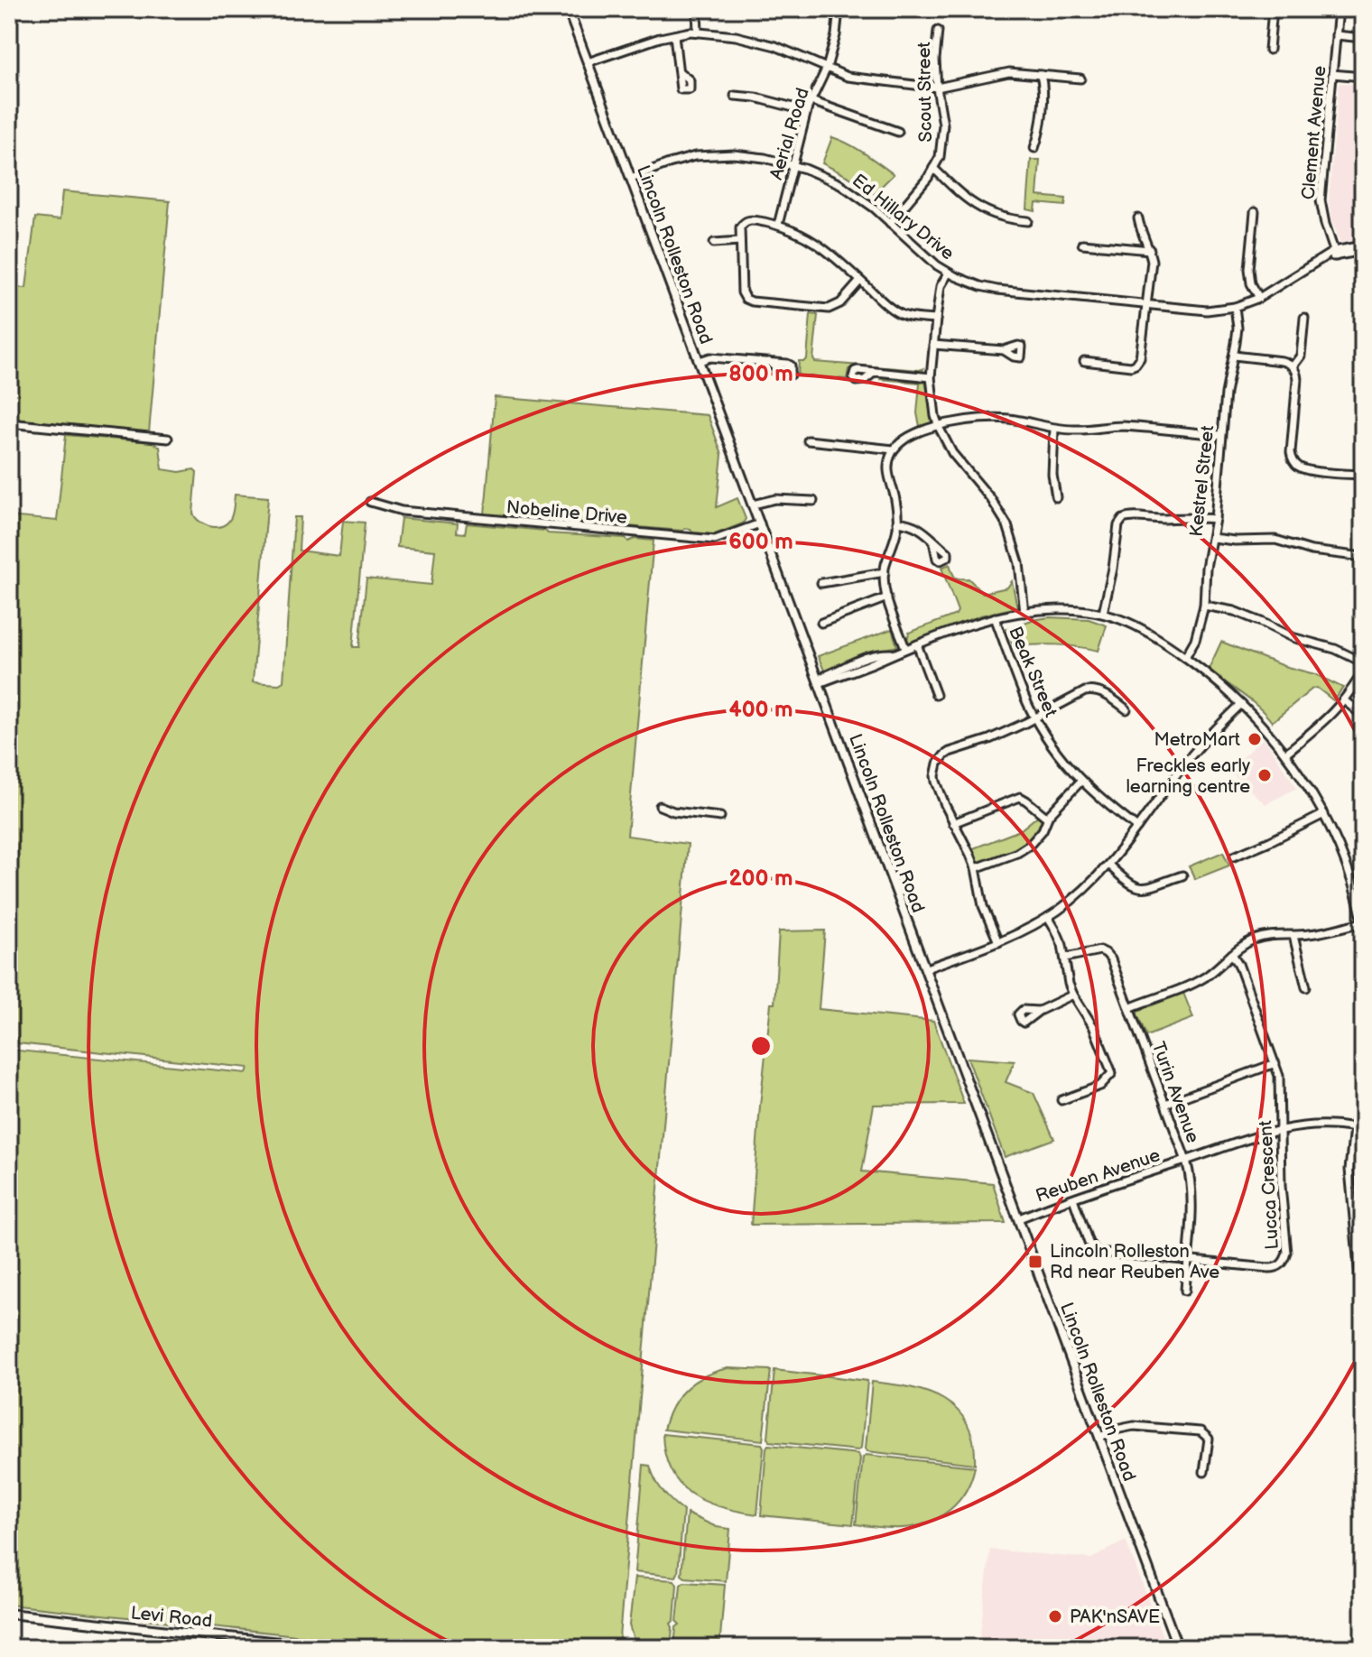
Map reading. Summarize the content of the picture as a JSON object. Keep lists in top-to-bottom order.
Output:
{
  "streets": {
    "main road": ["Lincoln Rolleston Road", "Levi Road"],
    "street": [
      "Scout Street",
      "Clement Avenue",
      "Aerial Road",
      "Ed Hillary Drive",
      "Kestrel Street",
      "Nobeline Drive",
      "Beak Street",
      "Turin Avenue",
      "Reuben Avenue",
      "Lucca Crescent"
    ]
  },
  "crossings": [
    ["Scout Street", "Ed Hillary Drive"],
    ["Clement Avenue", "Ed Hillary Drive"],
    ["Aerial Road", "Ed Hillary Drive"],
    ["Ed Hillary Drive", "Lincoln Rolleston Road"],
    ["Ed Hillary Drive", "Kestrel Street"],
    ["Lincoln Rolleston Road", "Nobeline Drive"],
    ["Lincoln Rolleston Road", "Reuben Avenue"],
    ["Turin Avenue", "Reuben Avenue"],
    ["Turin Avenue", "Lucca Crescent"],
    ["Reuben Avenue", "Lucca Crescent"]
  ],
  "places": {
    "other": ["MetroMart", "Freckles early learning centre", "PAK'nSAVE"],
    "transit": ["Lincoln Rolleston Rd near Reuben Ave"]
  },
  "rings": [
    "800 m",
    "600 m",
    "400 m",
    "200 m"
  ]
}
